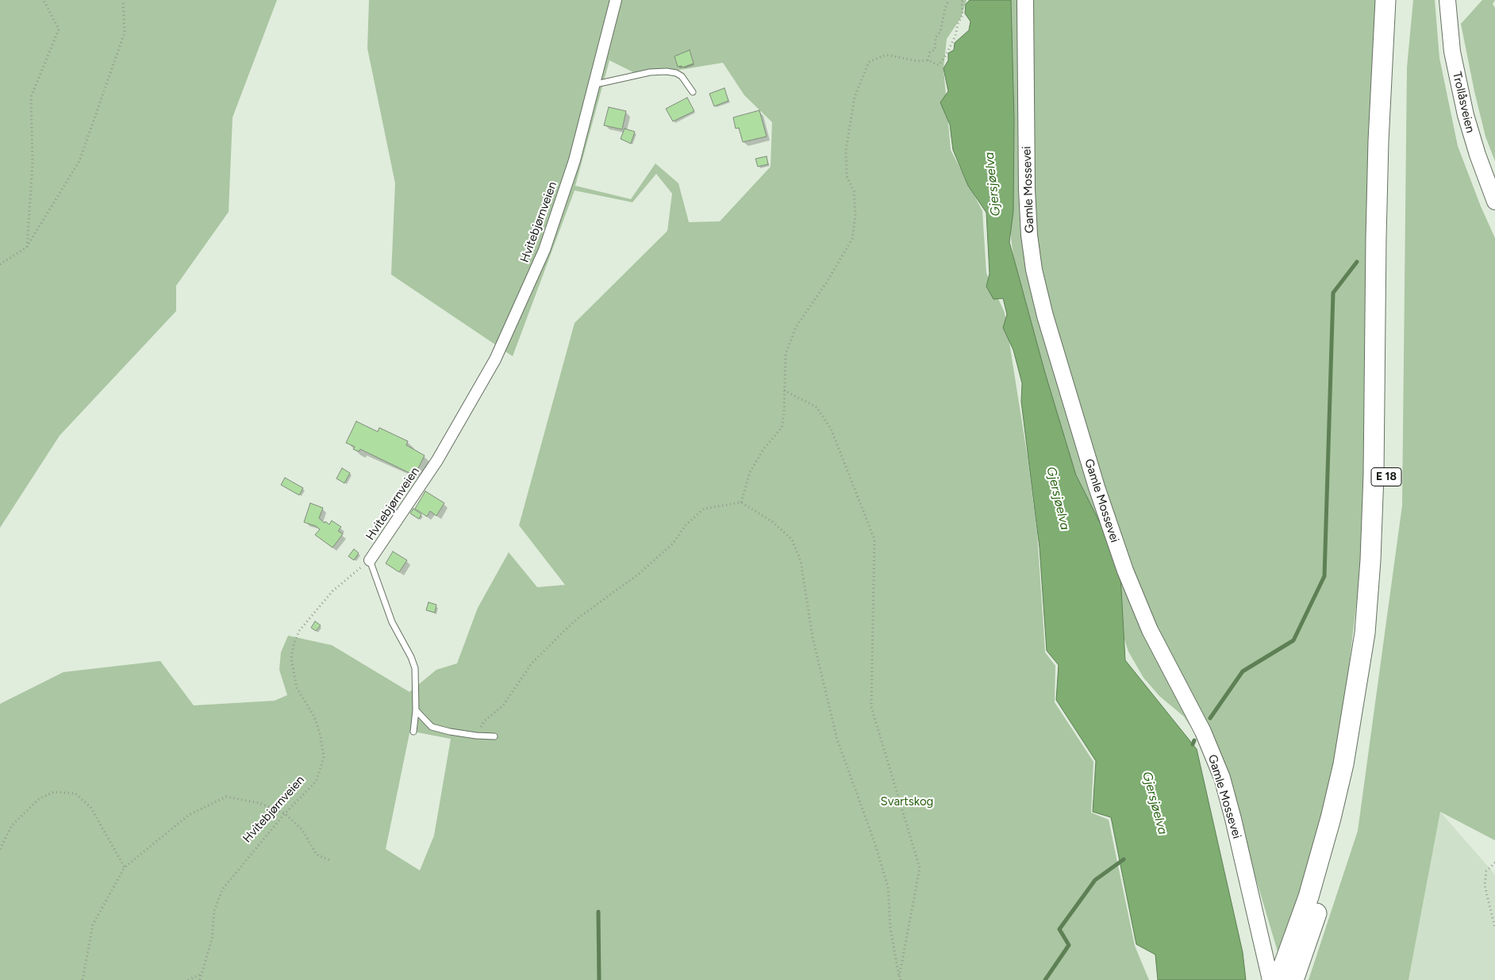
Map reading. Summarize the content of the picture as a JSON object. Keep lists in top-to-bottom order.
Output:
{
  "streets": {
    "highway": ["E 18"],
    "main road": ["Trollåsveien", "Gamle Mossevei"],
    "street": ["Hvitebjørnveien"]
  },
  "water": ["Gjersjøelva"],
  "parks": ["Svartskog"]
}
